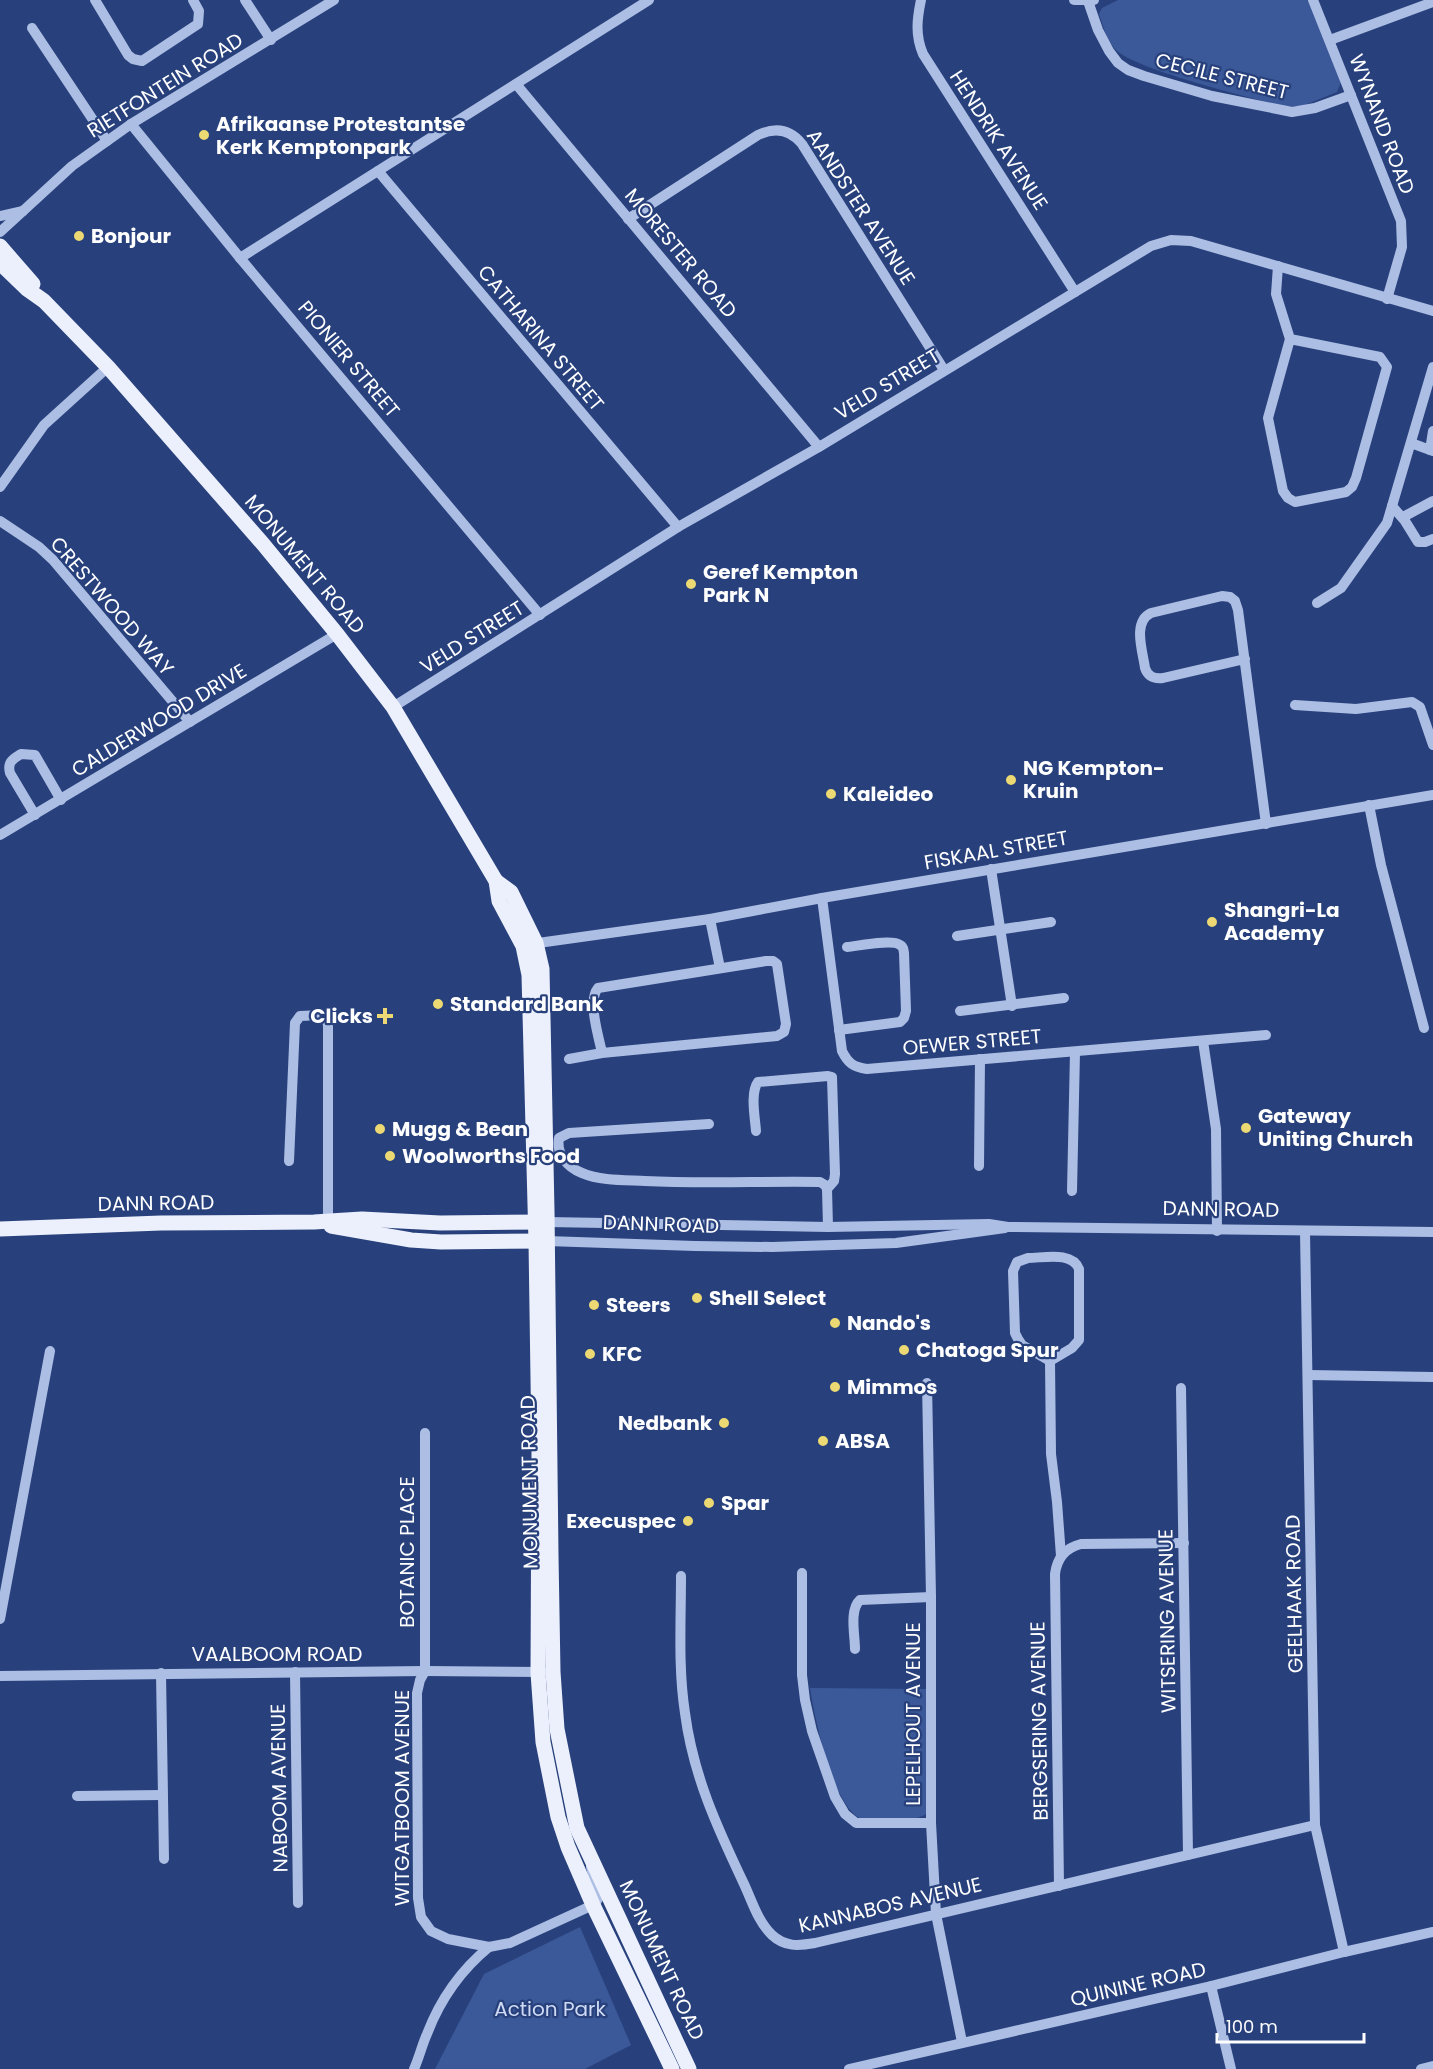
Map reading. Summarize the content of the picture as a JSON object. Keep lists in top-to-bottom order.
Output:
{
  "streets": {
    "main road": ["MONUMENT ROAD", "DANN ROAD"],
    "street": [
      "CECILE STREET",
      "RIETFONTEIN ROAD",
      "WYNAND ROAD",
      "HENDRIK AVENUE",
      "AANDSTER AVENUE",
      "MORESTER ROAD",
      "CATHARINA STREET",
      "PIONIER STREET",
      "VELD STREET",
      "CRESTWOOD WAY",
      "CALDERWOOD DRIVE",
      "FISKAAL STREET",
      "OEWER STREET",
      "BOTANIC PLACE",
      "GEELHAAK ROAD",
      "WITSERING AVENUE",
      "VAALBOOM ROAD",
      "LEPELHOUT AVENUE",
      "BERGSERING AVENUE",
      "NABOOM AVENUE",
      "WITGATBOOM AVENUE",
      "KANNABOS AVENUE",
      "QUININE ROAD"
    ]
  },
  "crossings": [
    ["CECILE STREET", "WYNAND ROAD"],
    ["RIETFONTEIN ROAD", "PIONIER STREET"],
    ["WYNAND ROAD", "VELD STREET"],
    ["HENDRIK AVENUE", "VELD STREET"],
    ["AANDSTER AVENUE", "MORESTER ROAD"],
    ["AANDSTER AVENUE", "VELD STREET"],
    ["MORESTER ROAD", "VELD STREET"],
    ["CATHARINA STREET", "VELD STREET"],
    ["PIONIER STREET", "VELD STREET"],
    ["VELD STREET", "MONUMENT ROAD"],
    ["MONUMENT ROAD", "CALDERWOOD DRIVE"],
    ["MONUMENT ROAD", "FISKAAL STREET"],
    ["MONUMENT ROAD", "DANN ROAD"],
    ["MONUMENT ROAD", "VAALBOOM ROAD"],
    ["MONUMENT ROAD", "WITGATBOOM AVENUE"],
    ["CRESTWOOD WAY", "CALDERWOOD DRIVE"],
    ["FISKAAL STREET", "OEWER STREET"],
    ["DANN ROAD", "GEELHAAK ROAD"],
    ["BOTANIC PLACE", "VAALBOOM ROAD"],
    ["BOTANIC PLACE", "WITGATBOOM AVENUE"],
    ["GEELHAAK ROAD", "KANNABOS AVENUE"],
    ["GEELHAAK ROAD", "QUININE ROAD"],
    ["WITSERING AVENUE", "KANNABOS AVENUE"],
    ["VAALBOOM ROAD", "NABOOM AVENUE"],
    ["VAALBOOM ROAD", "WITGATBOOM AVENUE"],
    ["LEPELHOUT AVENUE", "KANNABOS AVENUE"],
    ["LEPELHOUT AVENUE", "QUININE ROAD"],
    ["BERGSERING AVENUE", "KANNABOS AVENUE"]
  ],
  "parks": ["Action Park"],
  "places": {
    "other": [
      "Afrikaanse Protestantse Kerk Kemptonpark",
      "Bonjour",
      "Geref Kempton Park N",
      "NG Kempton- Kruin",
      "Kaleideo",
      "Shangri-La Academy",
      "Standard Bank",
      "Gateway Uniting Church",
      "Mugg & Bean",
      "Woolworths Food",
      "Shell Select",
      "Steers",
      "Nando's",
      "Chatoga Spur",
      "KFC",
      "Mimmos",
      "Nedbank",
      "ABSA",
      "Spar",
      "Execuspec"
    ],
    "health": ["Clicks"]
  },
  "scale_bar": "100 m"
}
